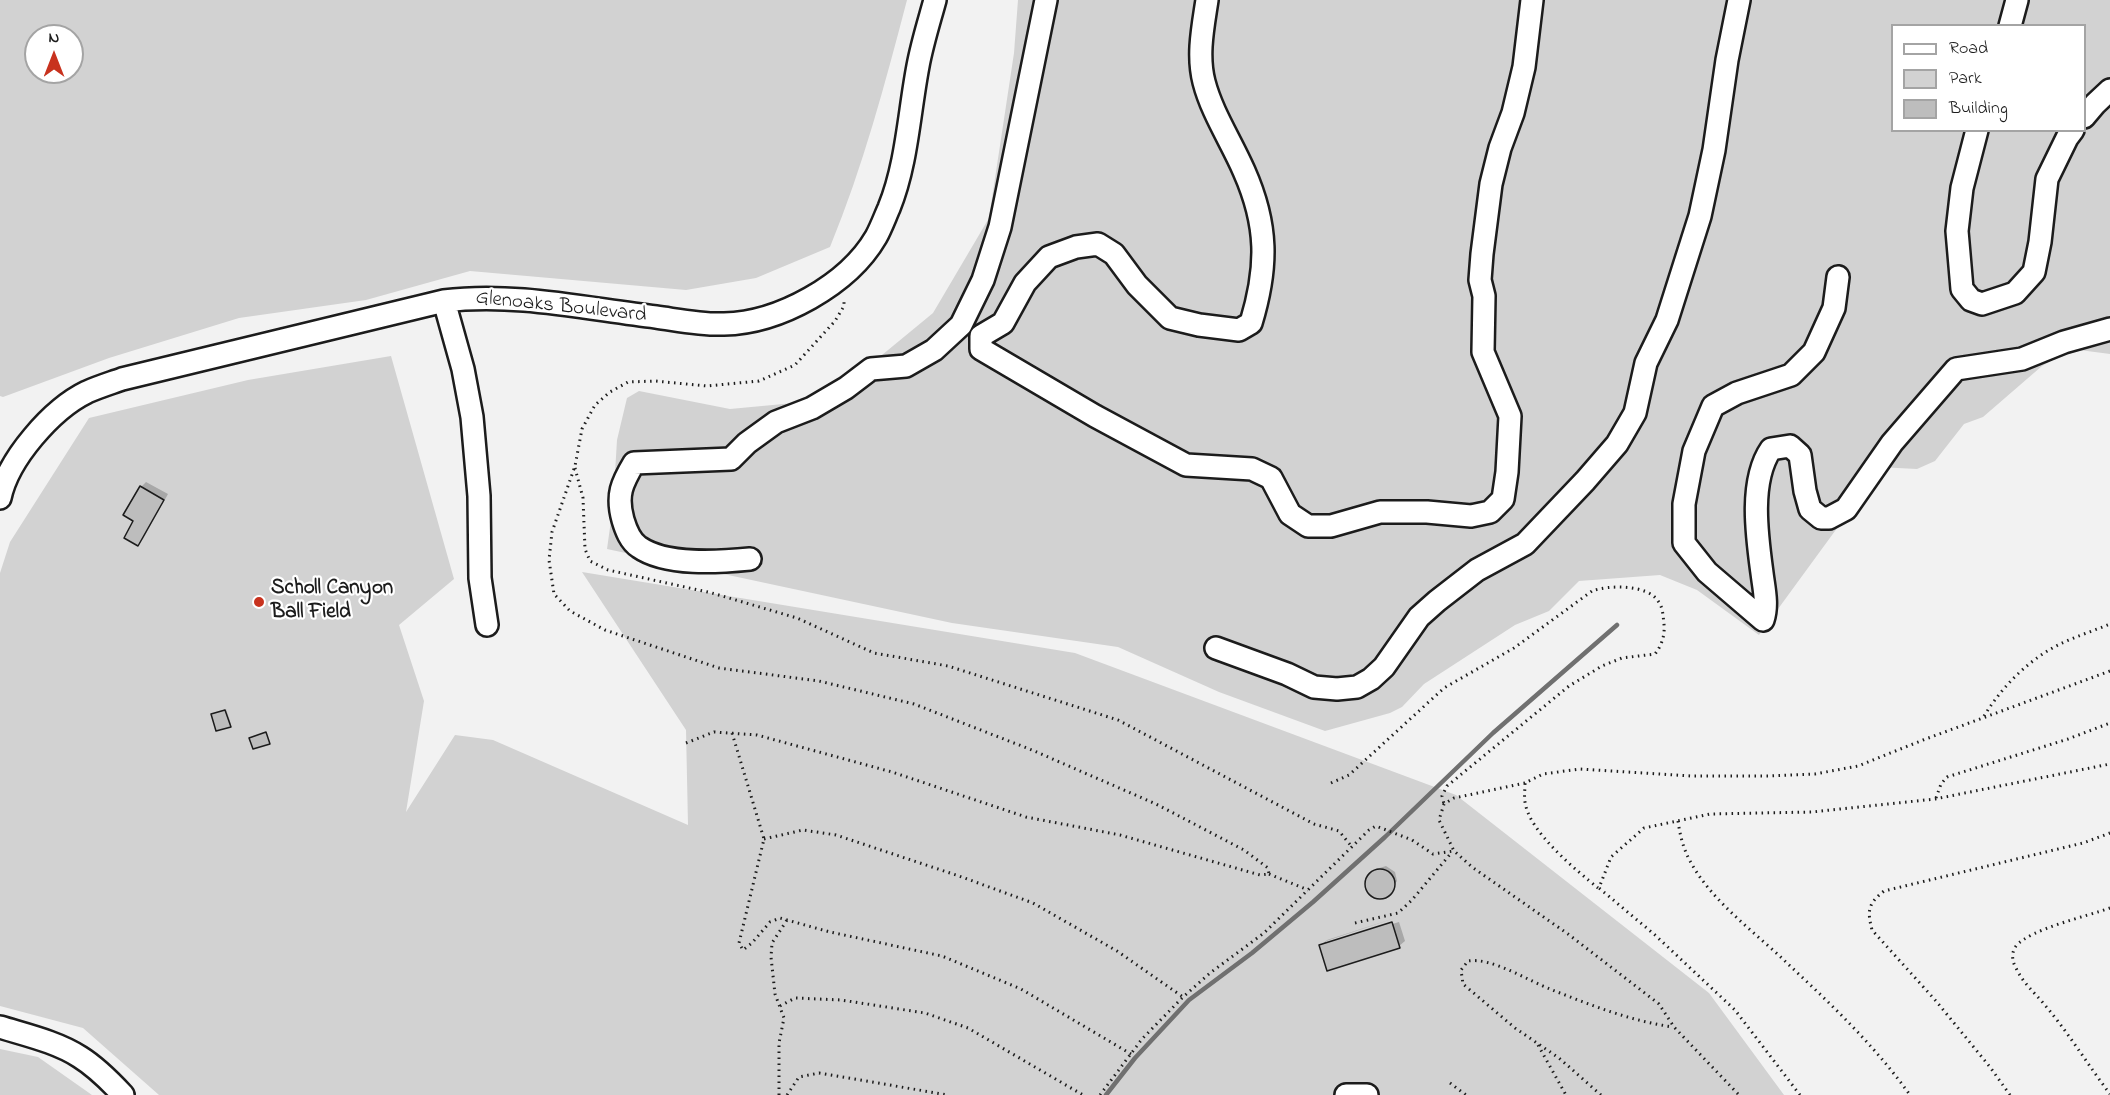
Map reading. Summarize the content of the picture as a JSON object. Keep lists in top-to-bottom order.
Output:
{
  "streets": {
    "street": ["Glenoaks Boulevard"]
  },
  "places": ["Scholl Canyon Ball Field"],
  "legend": ["Road", "Park", "Building"],
  "north": "top"
}
